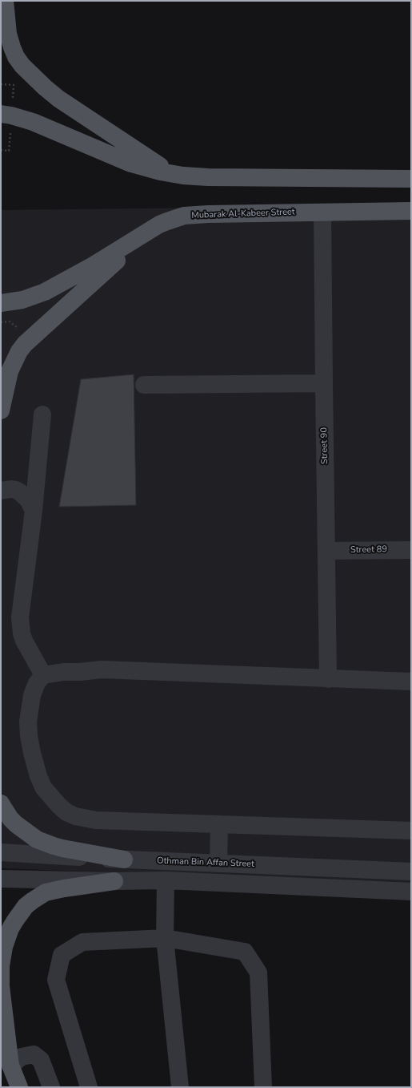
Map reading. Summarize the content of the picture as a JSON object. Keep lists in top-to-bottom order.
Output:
{
  "streets": {
    "main road": ["Mubarak Al-Kabeer Street"],
    "street": ["Street 90", "Street 89", "Othman Bin Affan Street"]
  },
  "crossings": [
    ["Mubarak Al-Kabeer Street", "Street 90"],
    ["Street 90", "Street 89"]
  ]
}
